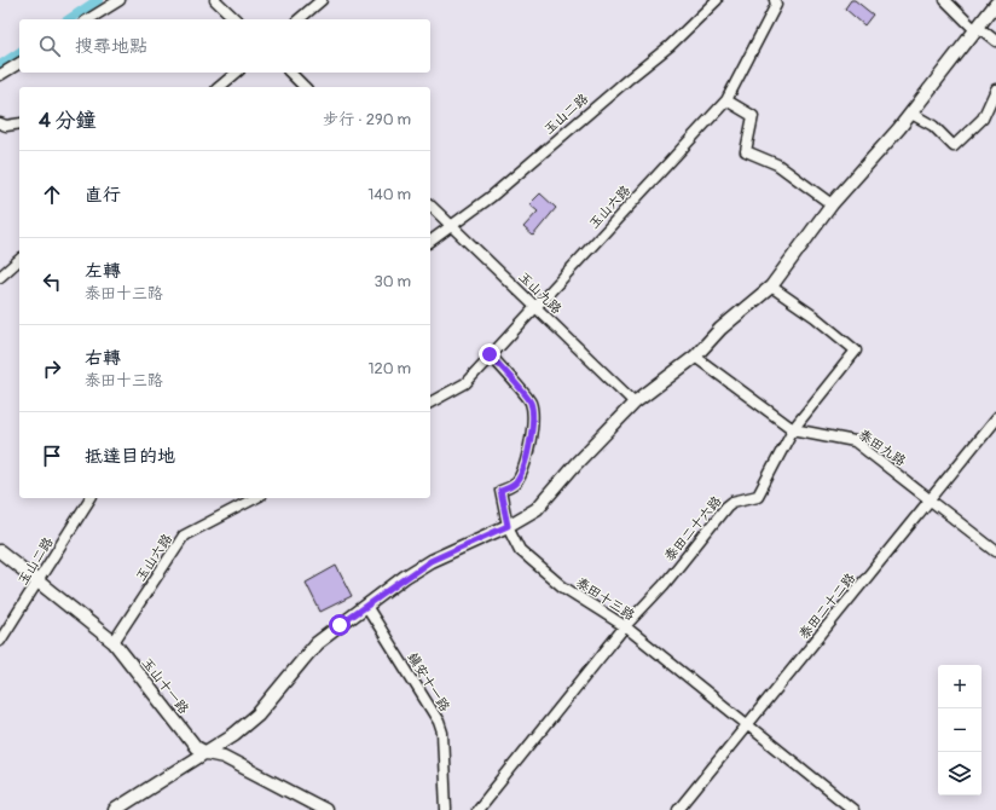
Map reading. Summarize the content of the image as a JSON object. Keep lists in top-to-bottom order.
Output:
{
  "streets": {
    "street": [
      "玉山二路",
      "玉山六路",
      "玉山九路",
      "泰田九路",
      "泰田二十六路",
      "泰田十三路",
      "泰田二十二路",
      "鎮安十一路",
      "玉山十一路"
    ]
  },
  "crossings": [
    ["玉山二路", "玉山九路"],
    ["玉山二路", "玉山十一路"],
    ["玉山六路", "玉山九路"],
    ["玉山六路", "泰田十三路"],
    ["玉山六路", "玉山十一路"],
    ["泰田九路", "泰田二十六路"],
    ["泰田九路", "泰田二十二路"],
    ["泰田二十六路", "泰田十三路"],
    ["泰田十三路", "泰田二十二路"]
  ],
  "page": {
    "search": "搜尋地點",
    "heading": ["4 分鐘", "步行 · 290 m"],
    "list": [
      ["直行", "140 m"],
      ["左轉", "泰田十三路", "30 m"],
      ["右轉", "泰田十三路", "120 m"],
      "抵達目的地"
    ],
    "map_buttons": ["+", "−"]
  }
}
